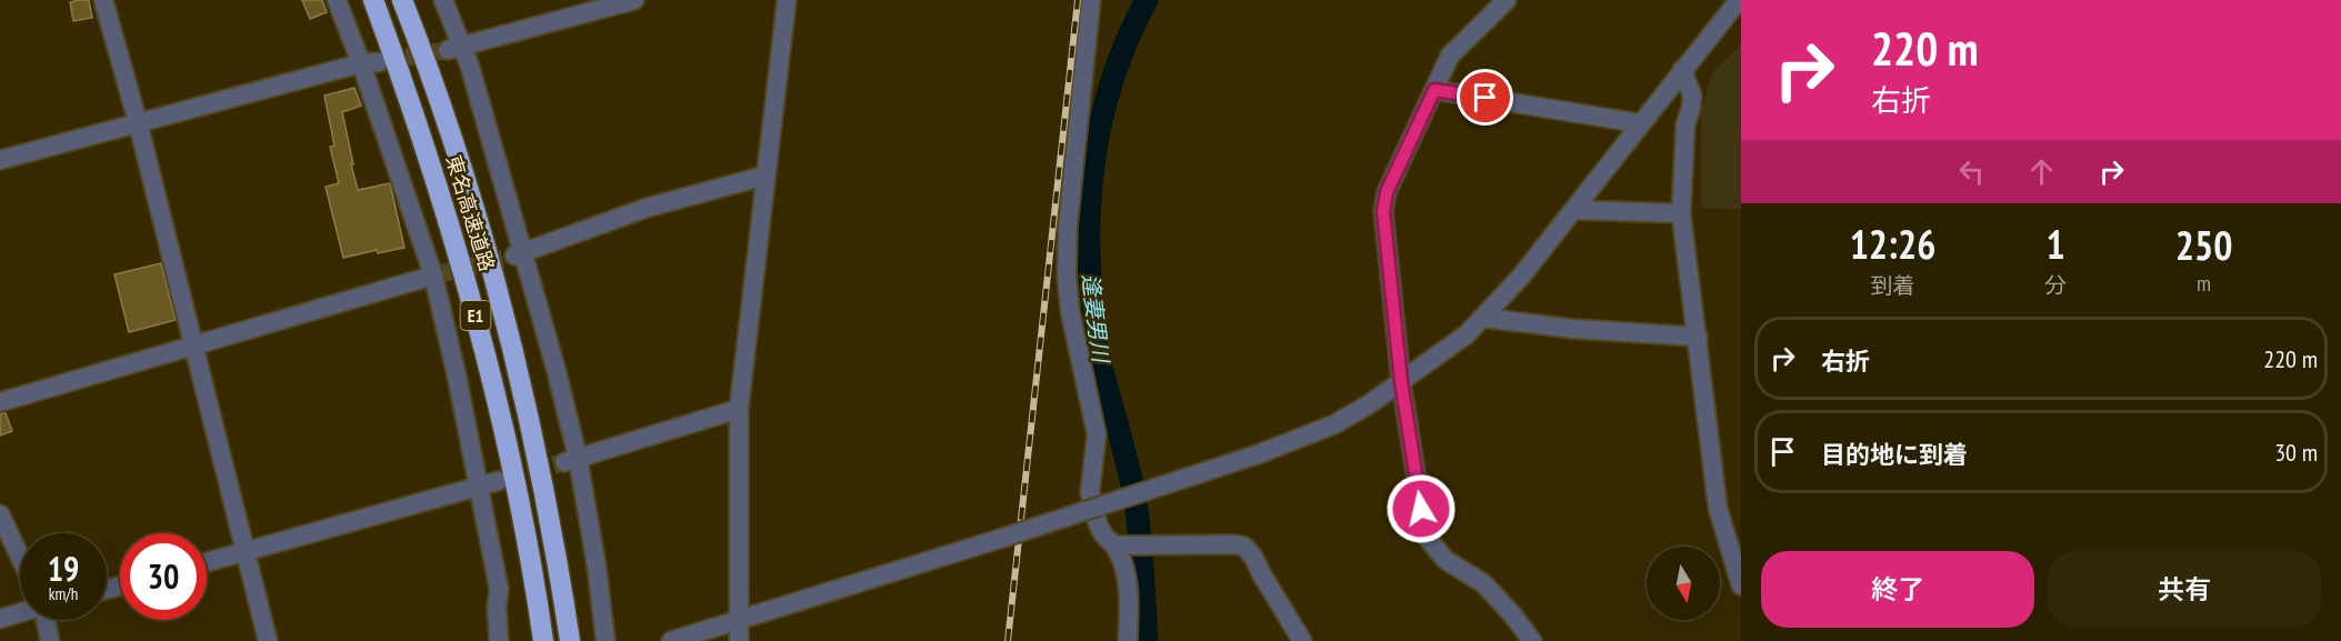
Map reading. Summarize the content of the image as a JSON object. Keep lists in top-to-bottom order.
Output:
{
  "streets": {
    "highway": ["東名高速道路", "E1"]
  },
  "water": ["逢妻男川"],
  "north": "bottom",
  "page": {
    "turn": ["220 m", "右折"],
    "eta": [
      "12:26",
      "到着",
      "1",
      "分",
      "250",
      "m"
    ],
    "list": [
      {
        "name": "右折",
        "value": "220 m"
      },
      {
        "name": "目的地に到着",
        "value": "30 m"
      }
    ],
    "speed": "19 km/h",
    "limit": "30",
    "buttons": ["終了", "共有"]
  }
}
